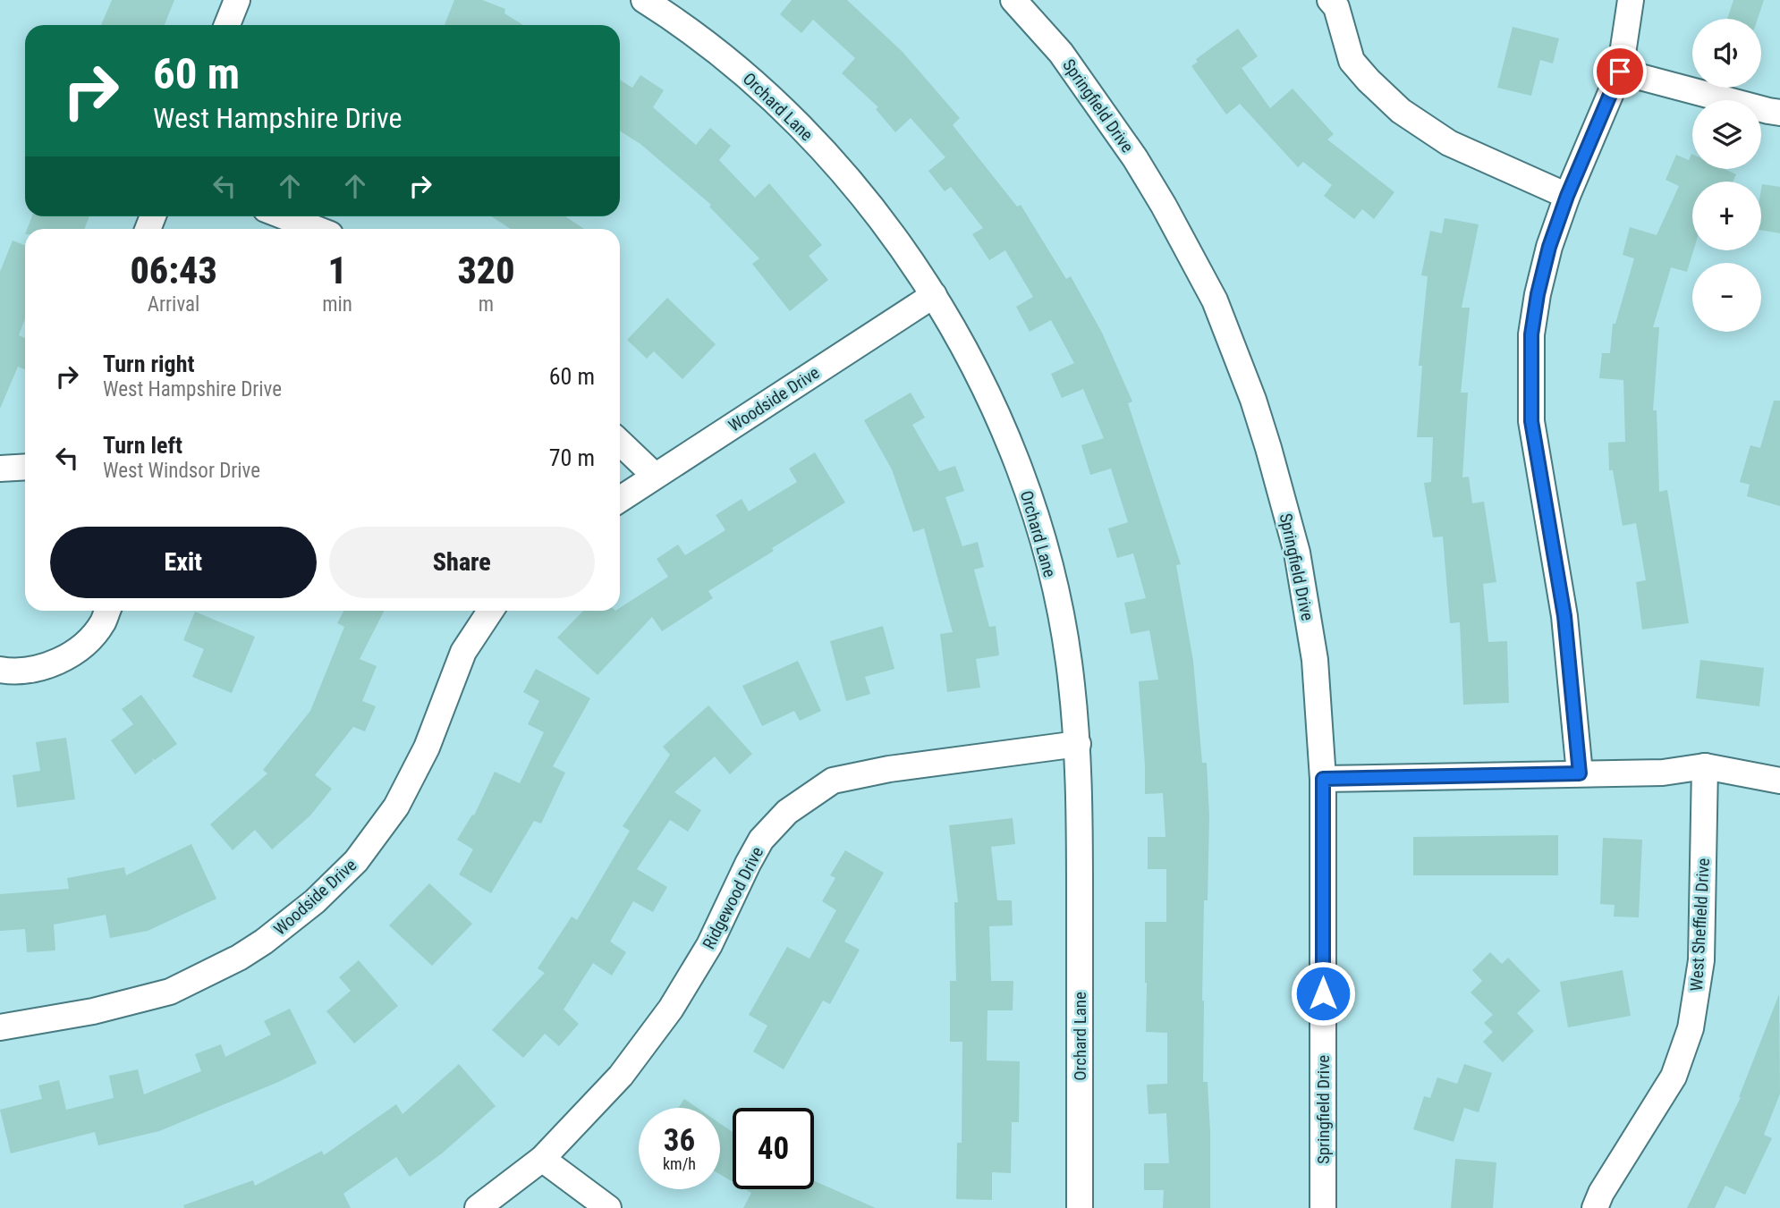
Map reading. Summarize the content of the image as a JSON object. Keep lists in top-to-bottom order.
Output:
{
  "streets": {
    "street": [
      "Springfield Drive",
      "Orchard Lane",
      "Woodside Drive",
      "Ridgewood Drive",
      "West Sheffield Drive"
    ]
  },
  "crossings": [
    ["Orchard Lane", "Woodside Drive"],
    ["Orchard Lane", "Ridgewood Drive"]
  ],
  "page": {
    "map_buttons": ["+", "−"],
    "turn": ["60 m", "West Hampshire Drive"],
    "eta": [
      "06:43",
      "Arrival",
      "1",
      "min",
      "320",
      "m"
    ],
    "list": [
      {
        "name": "Turn right",
        "note": "West Hampshire Drive",
        "value": "60 m"
      },
      {
        "name": "Turn left",
        "note": "West Windsor Drive",
        "value": "70 m"
      }
    ],
    "buttons": ["Exit", "Share"],
    "speed": "36 km/h",
    "limit": "40"
  }
}
